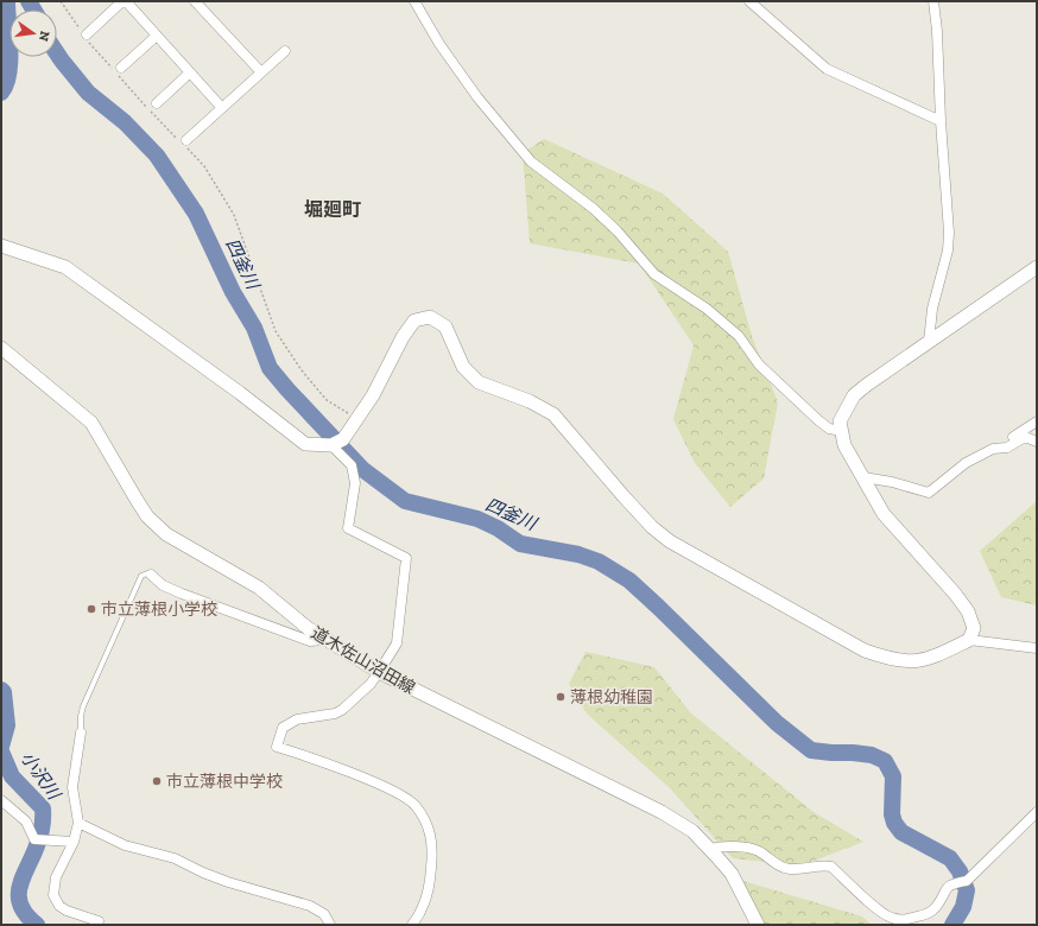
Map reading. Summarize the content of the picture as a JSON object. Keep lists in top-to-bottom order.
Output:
{
  "streets": {
    "street": ["道木佐山沼田線"]
  },
  "districts": ["堀廻町"],
  "water": ["四釜川", "小沢川"],
  "places": ["市立薄根小学校", "薄根幼稚園", "市立薄根中学校"],
  "north": "right"
}
